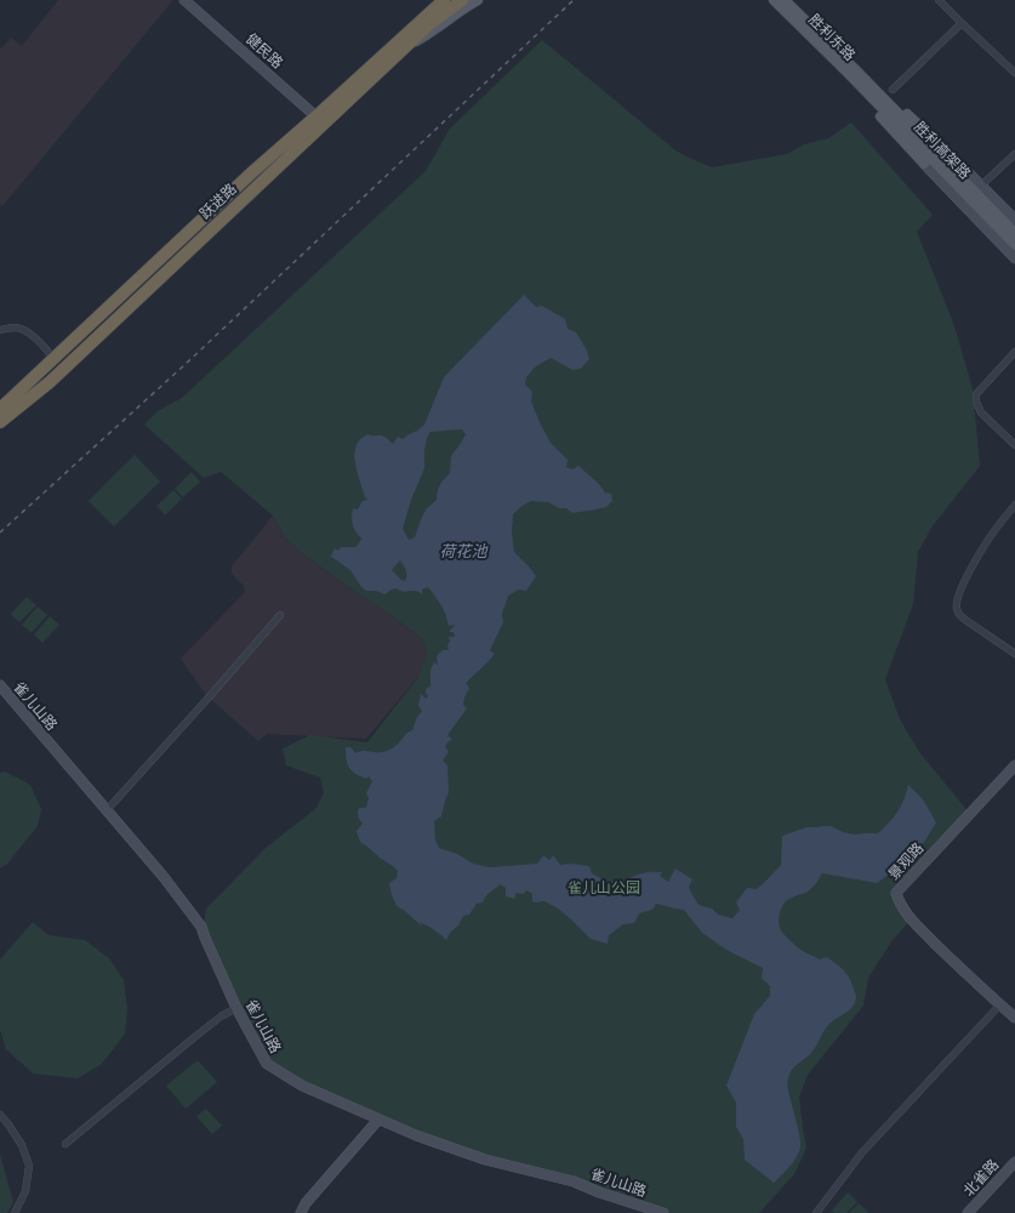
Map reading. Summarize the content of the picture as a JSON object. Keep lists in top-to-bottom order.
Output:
{
  "streets": {
    "highway": ["跃进路"],
    "main road": ["胜利东路", "胜利高架路"],
    "street": [
      "健民路",
      "雀儿山路",
      "景观路",
      "北雀路"
    ]
  },
  "crossings": [
    ["胜利东路", "胜利高架路"],
    ["健民路", "跃进路"]
  ],
  "water": ["荷花池"],
  "parks": ["雀儿山公园"]
}
